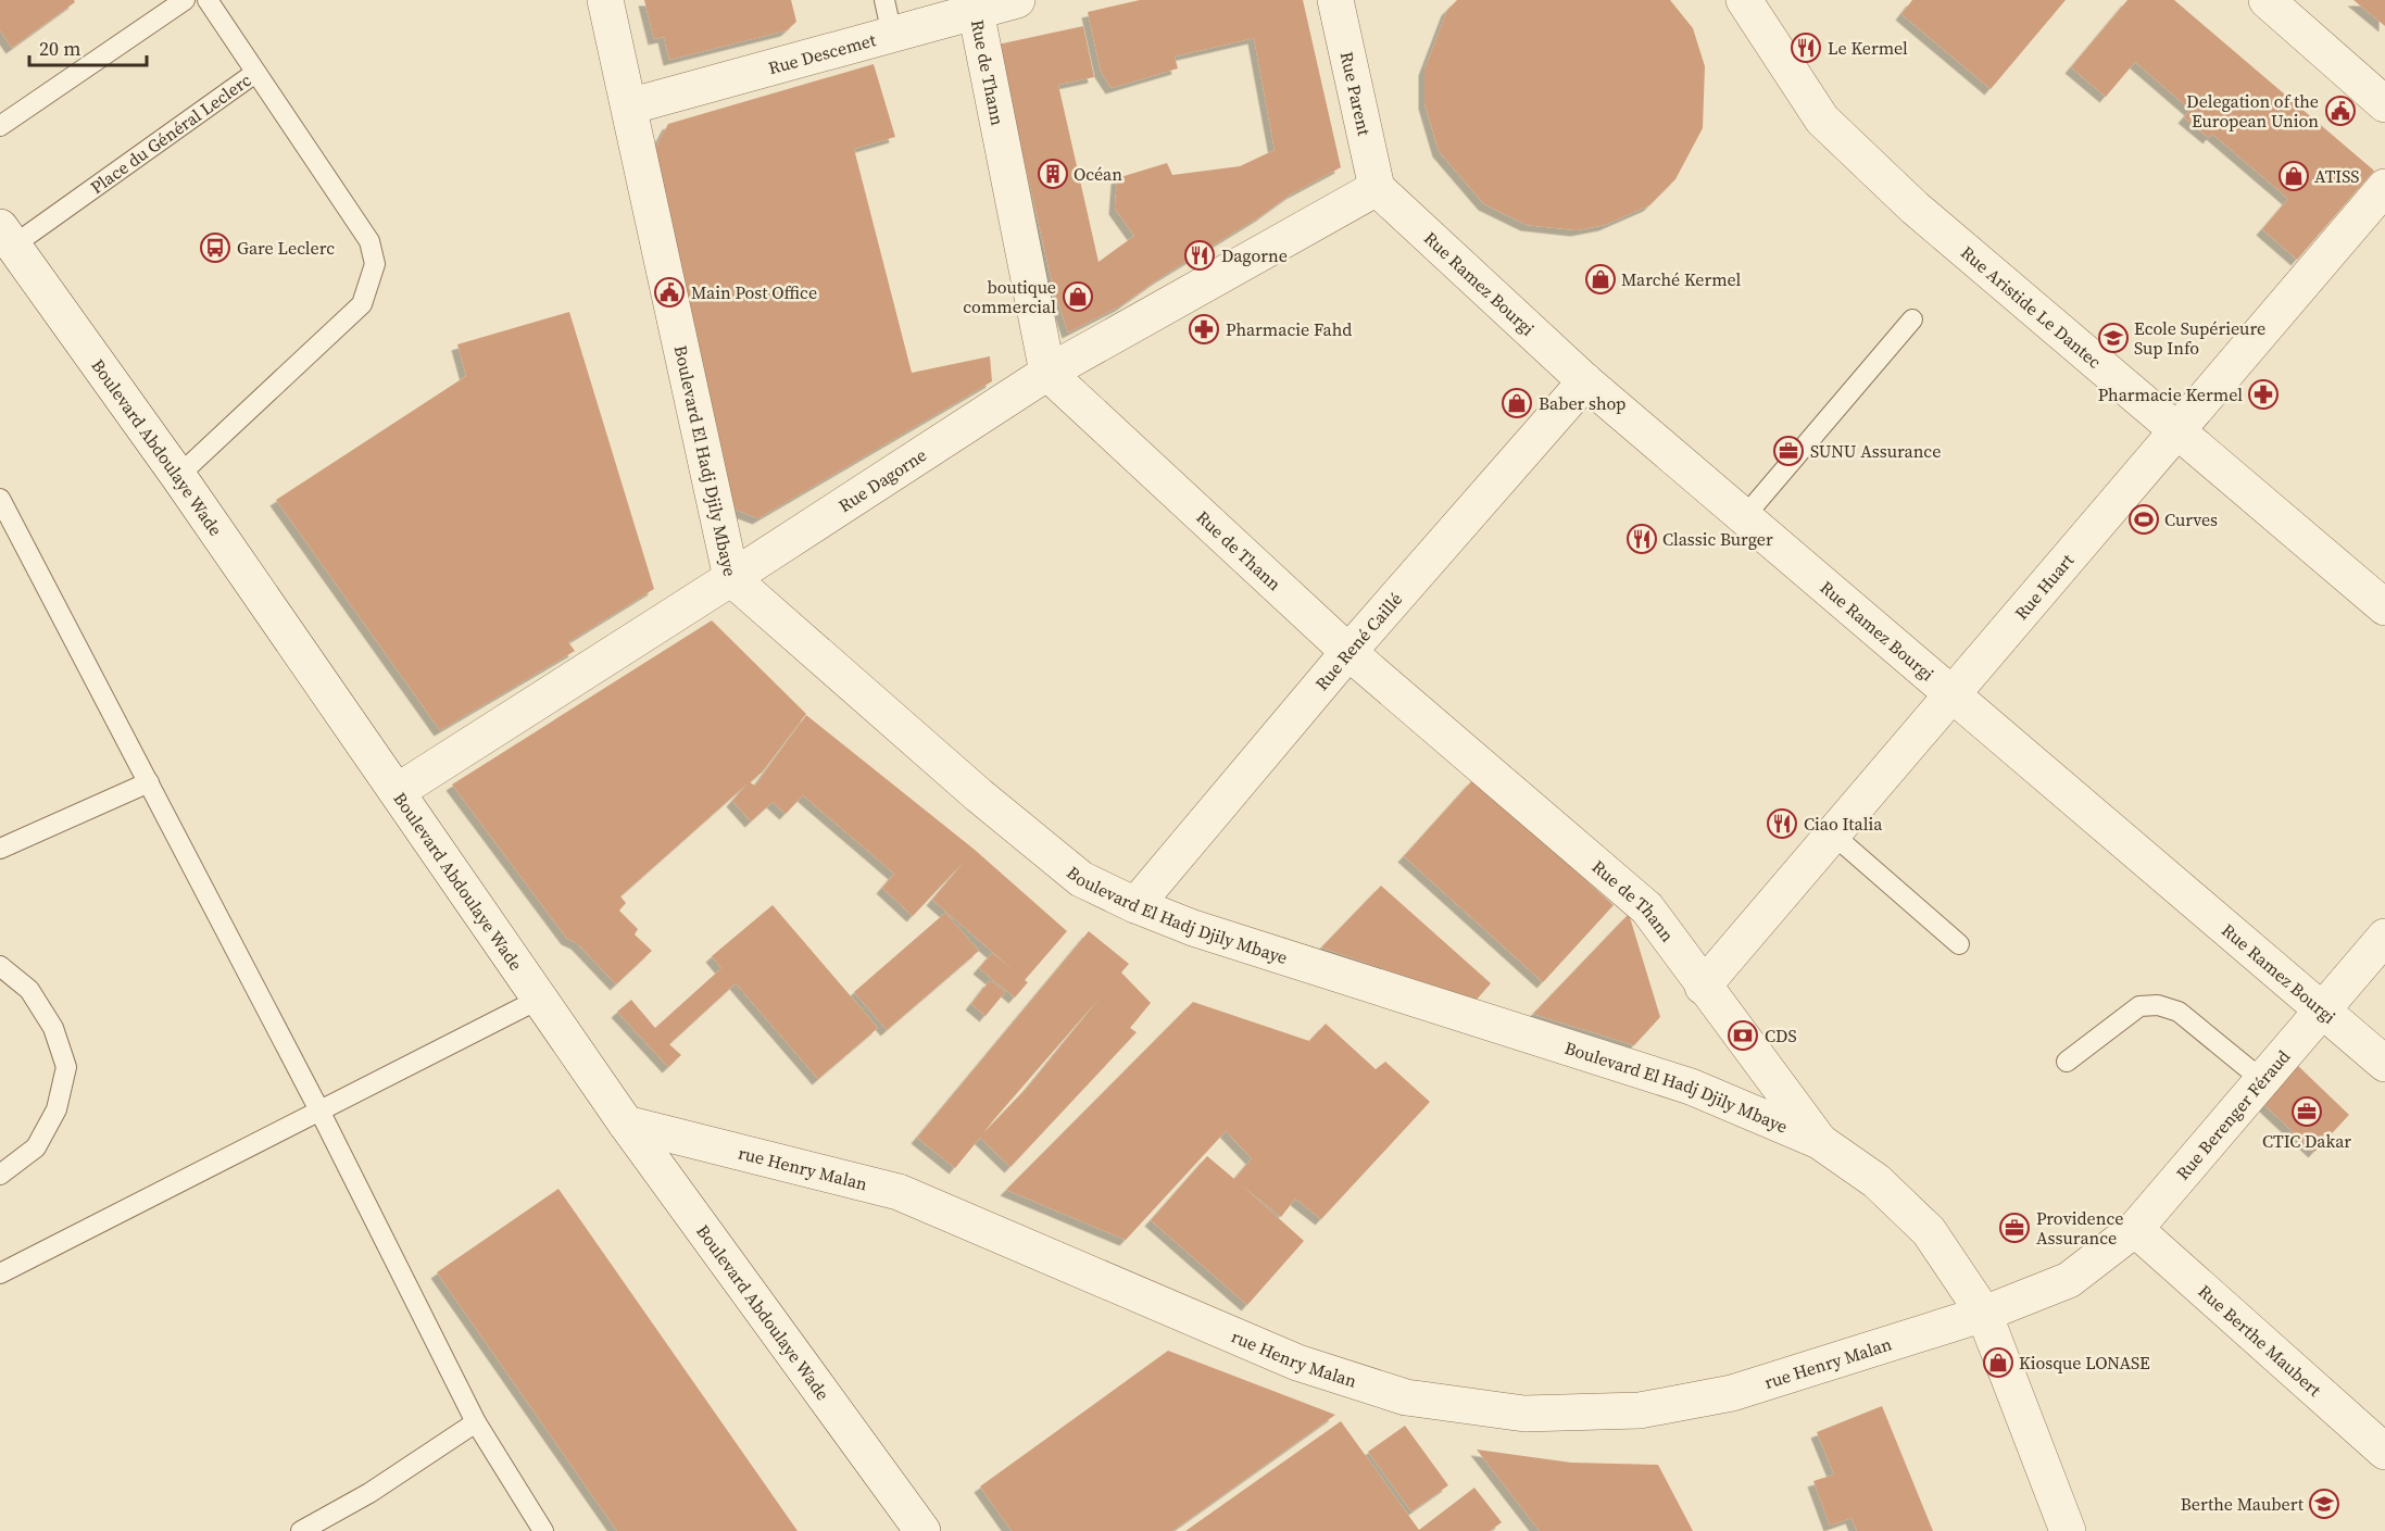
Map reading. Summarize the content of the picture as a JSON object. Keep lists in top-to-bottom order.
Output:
{
  "streets": {
    "street": [
      "Rue Descemet",
      "Rue de Thann",
      "Rue Parent",
      "Rue Ramez Bourgi",
      "Rue Aristide Le Dantec",
      "Boulevard Abdoulaye Wade",
      "Boulevard El Hadj Djily Mbaye",
      "Rue Dagorne",
      "Rue Huart",
      "Rue René Caillé",
      "Rue Berenger Féraud",
      "rue Henry Malan",
      "Rue Berthe Maubert"
    ],
    "lane": ["Place du Général Leclerc"]
  },
  "crossings": [
    ["Rue Descemet", "Rue de Thann"],
    ["Rue Descemet", "Boulevard El Hadj Djily Mbaye"],
    ["Rue de Thann", "Boulevard El Hadj Djily Mbaye"],
    ["Rue de Thann", "Rue Dagorne"],
    ["Rue de Thann", "Rue Huart"],
    ["Rue de Thann", "Rue René Caillé"],
    ["Rue Parent", "Rue Ramez Bourgi"],
    ["Rue Parent", "Rue Dagorne"],
    ["Place du Général Leclerc", "Boulevard Abdoulaye Wade"],
    ["Rue Ramez Bourgi", "Rue Dagorne"],
    ["Rue Ramez Bourgi", "Rue Huart"],
    ["Rue Ramez Bourgi", "Rue René Caillé"],
    ["Rue Ramez Bourgi", "Rue Berenger Féraud"],
    ["Rue Aristide Le Dantec", "Rue Huart"],
    ["Boulevard Abdoulaye Wade", "Rue Dagorne"],
    ["Boulevard Abdoulaye Wade", "rue Henry Malan"],
    ["Boulevard El Hadj Djily Mbaye", "Rue Dagorne"],
    ["Boulevard El Hadj Djily Mbaye", "Rue René Caillé"],
    ["Boulevard El Hadj Djily Mbaye", "rue Henry Malan"],
    ["Rue Berenger Féraud", "rue Henry Malan"],
    ["Rue Berenger Féraud", "Rue Berthe Maubert"]
  ],
  "places": {
    "restaurant": [
      "Le Kermel",
      "Dagorne",
      "Classic Burger",
      "Ciao Italia"
    ],
    "public building": ["Delegation of the European Union", "Main Post Office"],
    "building": ["Océan"],
    "shop": [
      "ATISS",
      "Marché Kermel",
      "boutique commercial",
      "Baber shop",
      "Kiosque LONASE"
    ],
    "bus stop": ["Gare Leclerc"],
    "pharmacy": ["Pharmacie Fahd", "Pharmacie Kermel"],
    "school or university": ["Ecole Supérieure Sup Info", "Berthe Maubert"],
    "office": ["SUNU Assurance", "CTIC Dakar", "Providence Assurance"],
    "sports": ["Curves"],
    "bank": ["CDS"]
  },
  "scale_bar": "20 m"
}
